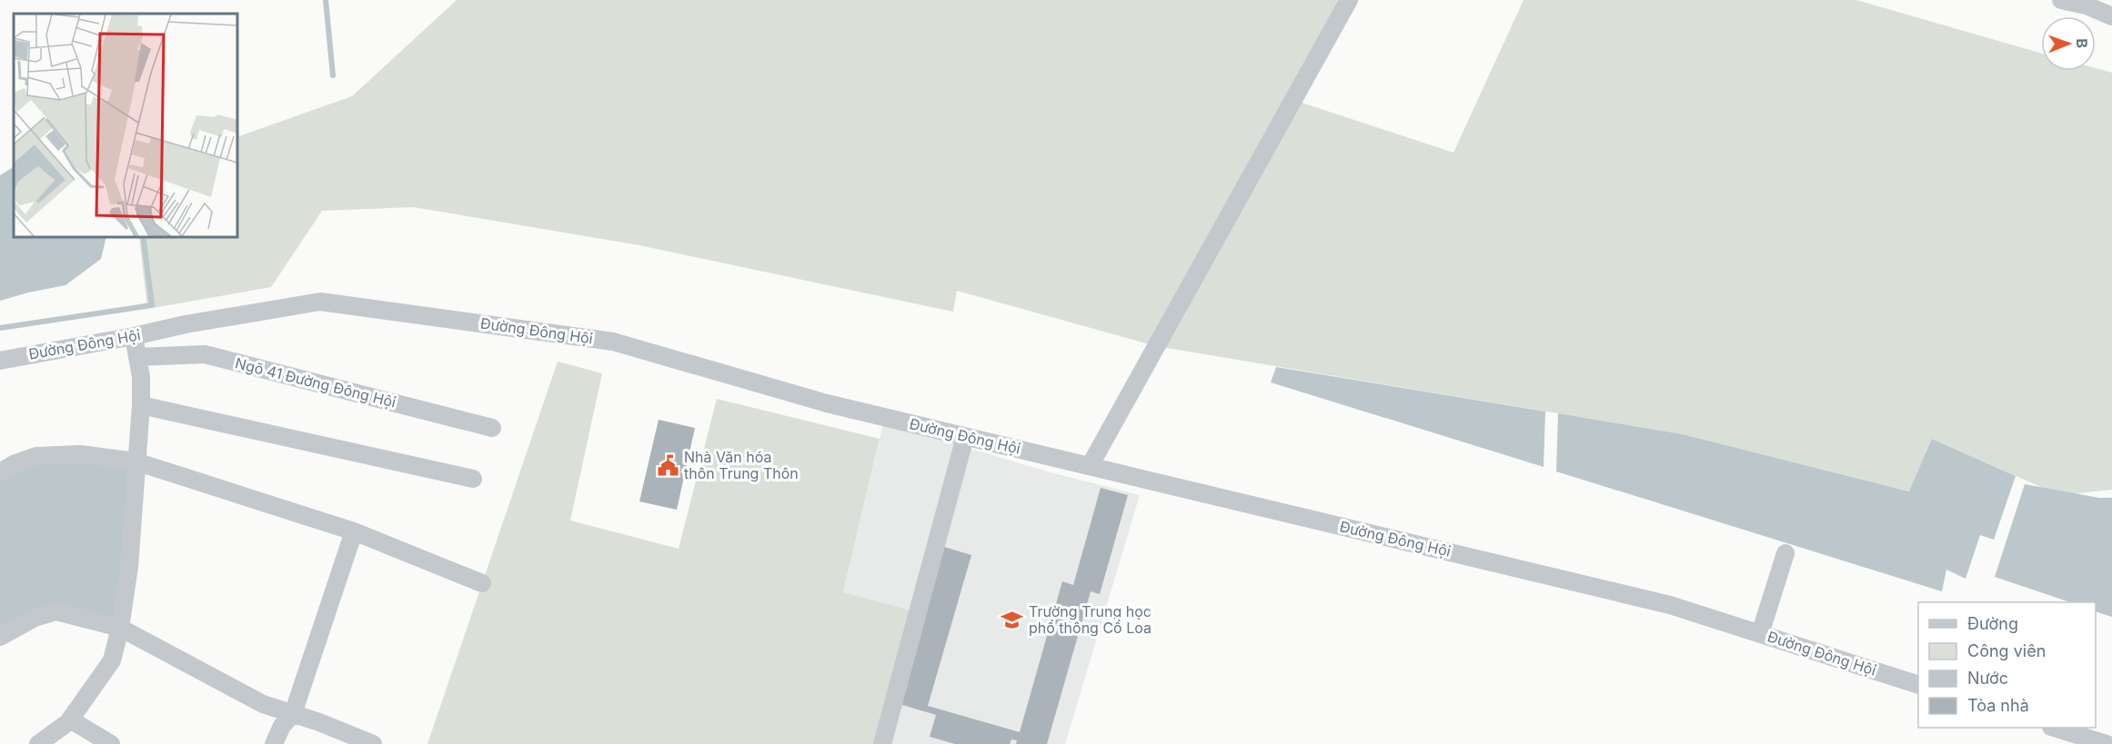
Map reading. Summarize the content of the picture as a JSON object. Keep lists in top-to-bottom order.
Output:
{
  "streets": {
    "street": ["Đường Đông Hội", "Ngõ 41 Đường Đông Hội"]
  },
  "places": {
    "public building": ["Nhà Văn hóa thôn Trung Thôn"],
    "school or university": ["Trường Trung học phổ thông Cổ Loa"]
  },
  "legend": [
    "Đường",
    "Công viên",
    "Nước",
    "Tòa nhà"
  ],
  "north": "right"
}
